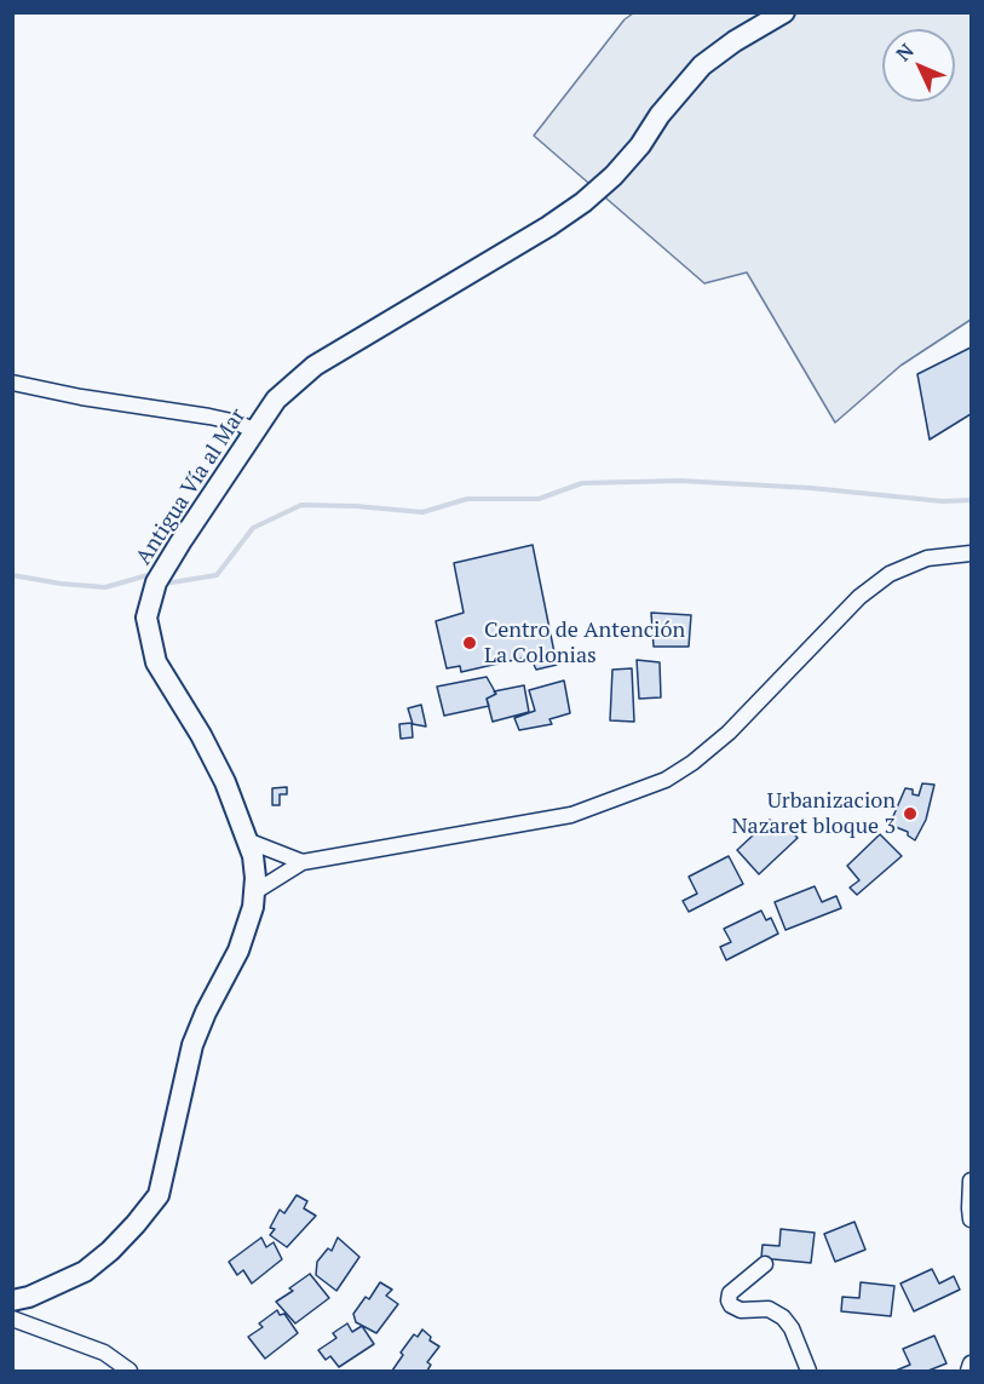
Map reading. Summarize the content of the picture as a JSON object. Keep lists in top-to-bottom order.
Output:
{
  "streets": {
    "main road": ["Antigua Vía al Mar"]
  },
  "places": ["Centro de Antención La Colonias", "Urbanizacion Nazaret bloque 3"],
  "north": "top left"
}
